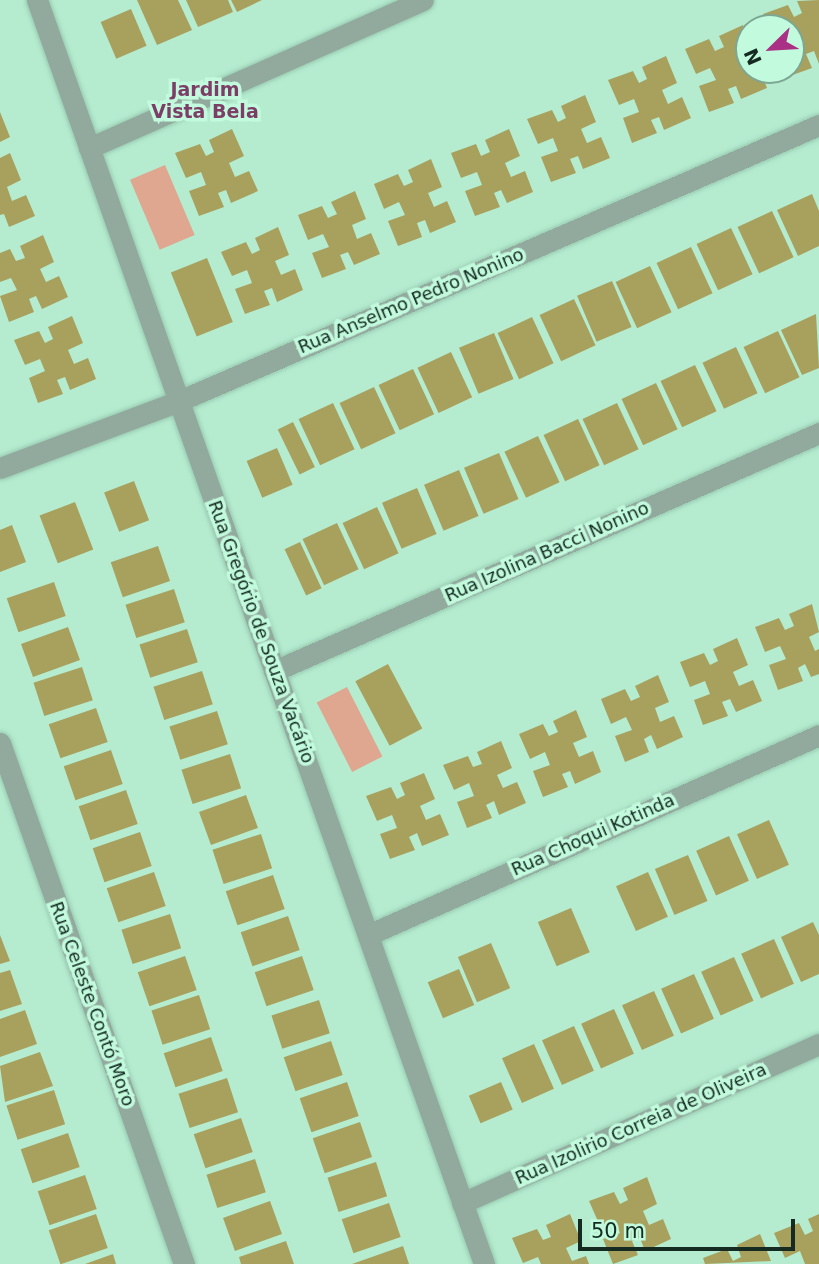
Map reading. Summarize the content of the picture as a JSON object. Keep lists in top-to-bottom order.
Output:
{
  "streets": {
    "street": [
      "Rua Anselmo Pedro Nonino",
      "Rua Izolina Bacci Nonino",
      "Rua Gregório de Souza Vacário",
      "Rua Choqui Kotinda",
      "Rua Celeste Contó Moro",
      "Rua Izolirio Correia de Oliveira"
    ]
  },
  "crossings": [
    ["Rua Anselmo Pedro Nonino", "Rua Gregório de Souza Vacário"],
    ["Rua Izolina Bacci Nonino", "Rua Gregório de Souza Vacário"],
    ["Rua Gregório de Souza Vacário", "Rua Choqui Kotinda"],
    ["Rua Gregório de Souza Vacário", "Rua Izolirio Correia de Oliveira"]
  ],
  "districts": ["Jardim Vista Bela"],
  "scale_bar": "50 m",
  "north": "bottom left"
}
